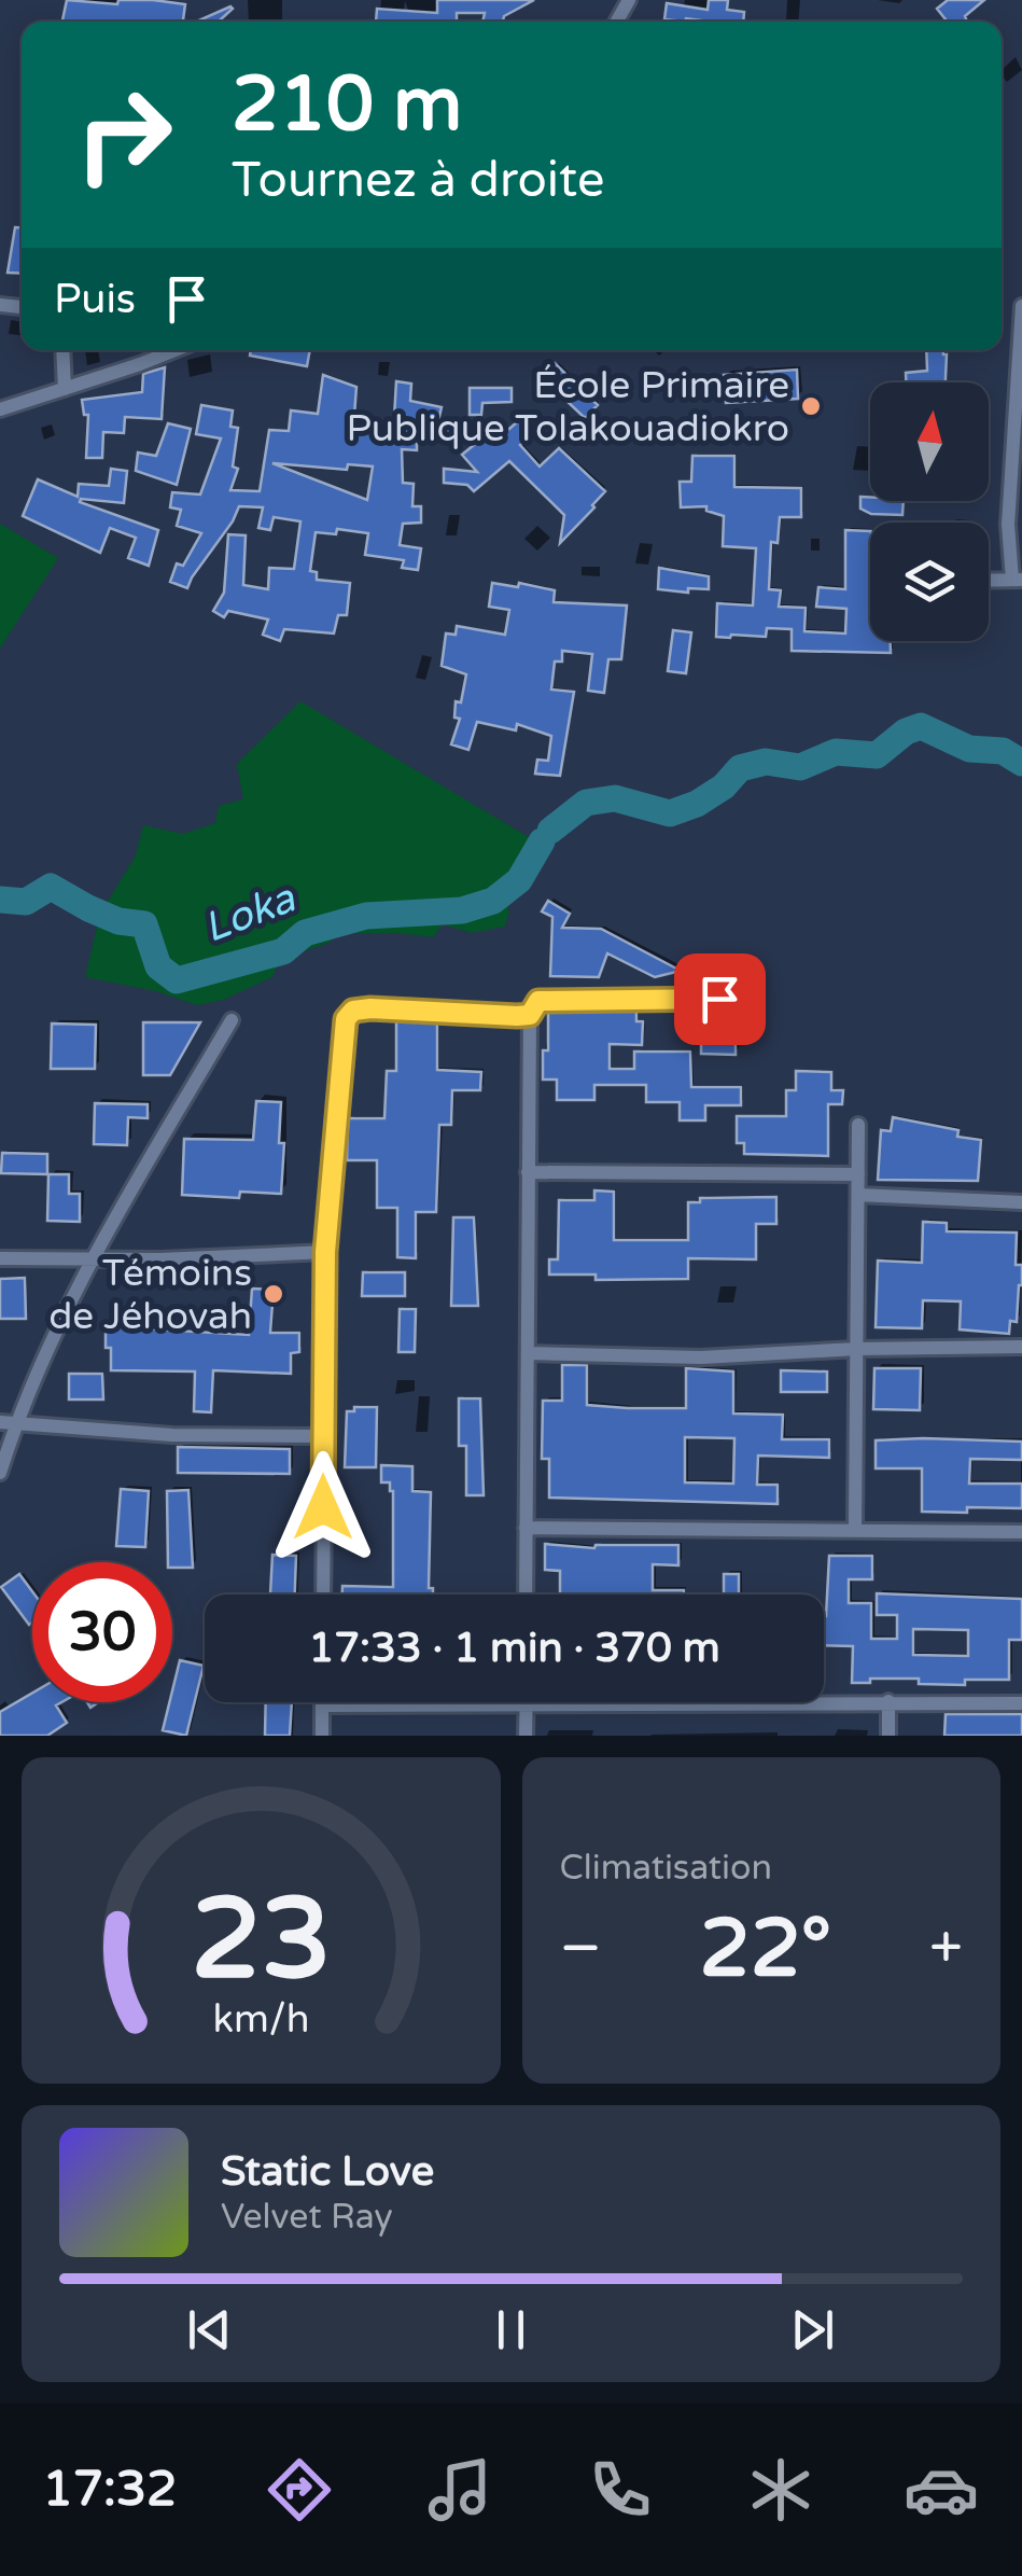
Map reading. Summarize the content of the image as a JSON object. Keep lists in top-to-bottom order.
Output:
{
  "water": ["Loka"],
  "places": ["École Primaire Publique Tolakouadiokro", "Témoins de Jéhovah"],
  "north": "top",
  "page": {
    "turn": ["210 m", "Tournez à droite"],
    "then": "Puis",
    "limit": "30",
    "trip": "17:33 · 1 min · 370 m",
    "tile": "Climatisation",
    "heat": ["−", "22°", "+"],
    "song": ["Static Love", "Velvet Ray"],
    "tabs": "17:32",
    "gauge": ["23", "km/h"]
  }
}
